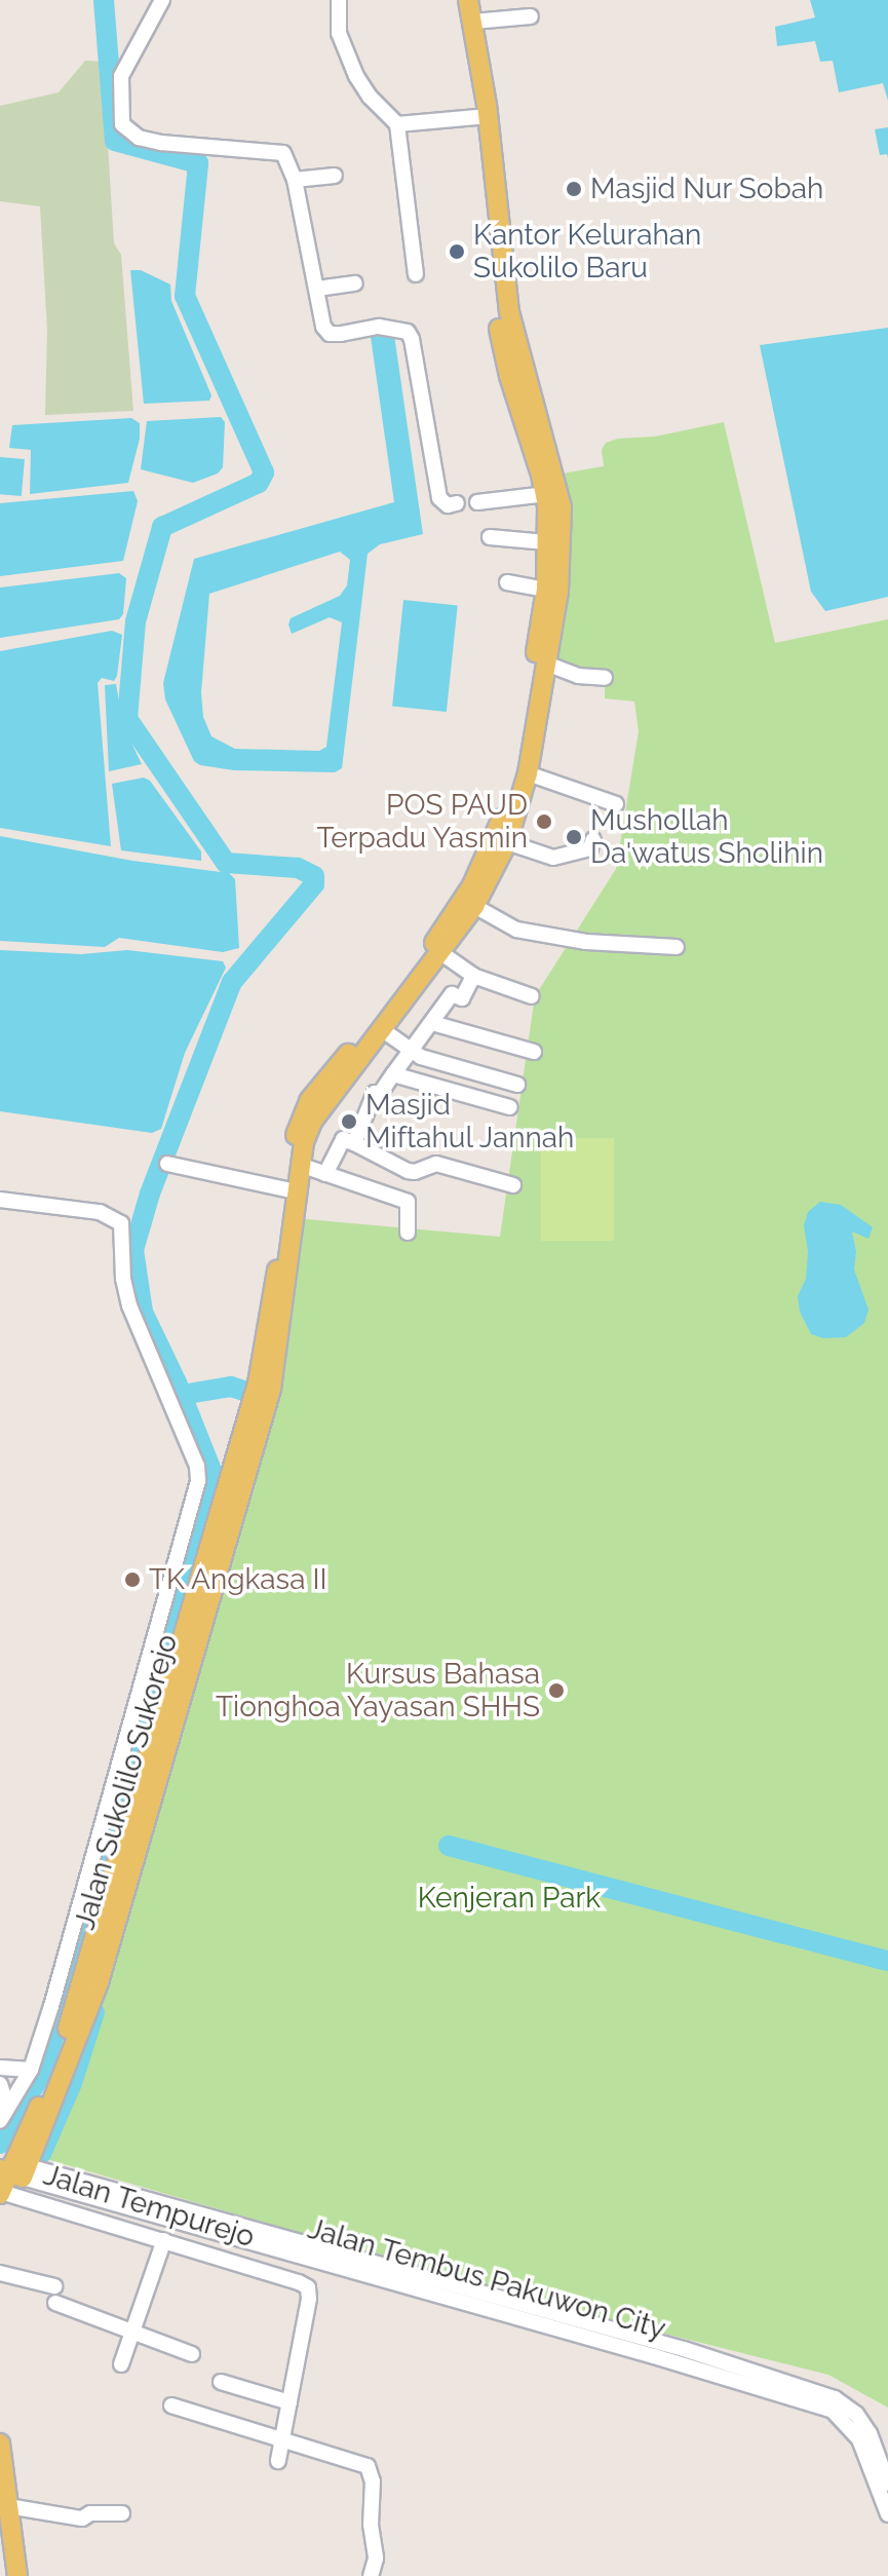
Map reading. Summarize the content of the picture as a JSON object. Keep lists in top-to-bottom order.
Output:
{
  "streets": {
    "main road": ["Jalan Sukolilo Sukorejo"],
    "street": ["Jalan Tempurejo", "Jalan Tembus Pakuwon City"]
  },
  "crossings": [
    ["Jalan Sukolilo Sukorejo", "Jalan Tempurejo"],
    ["Jalan Sukolilo Sukorejo", "Jalan Tembus Pakuwon City"],
    ["Jalan Tempurejo", "Jalan Tembus Pakuwon City"]
  ],
  "parks": ["Kenjeran Park"],
  "places": [
    "Masjid Nur Sobah",
    "Kantor Kelurahan Sukolilo Baru",
    "POS PAUD Terpadu Yasmin",
    "Mushollah Da'watus Sholihin",
    "Masjid Miftahul Jannah",
    "TK Angkasa II",
    "Kursus Bahasa Tionghoa Yayasan SHHS"
  ]
}
